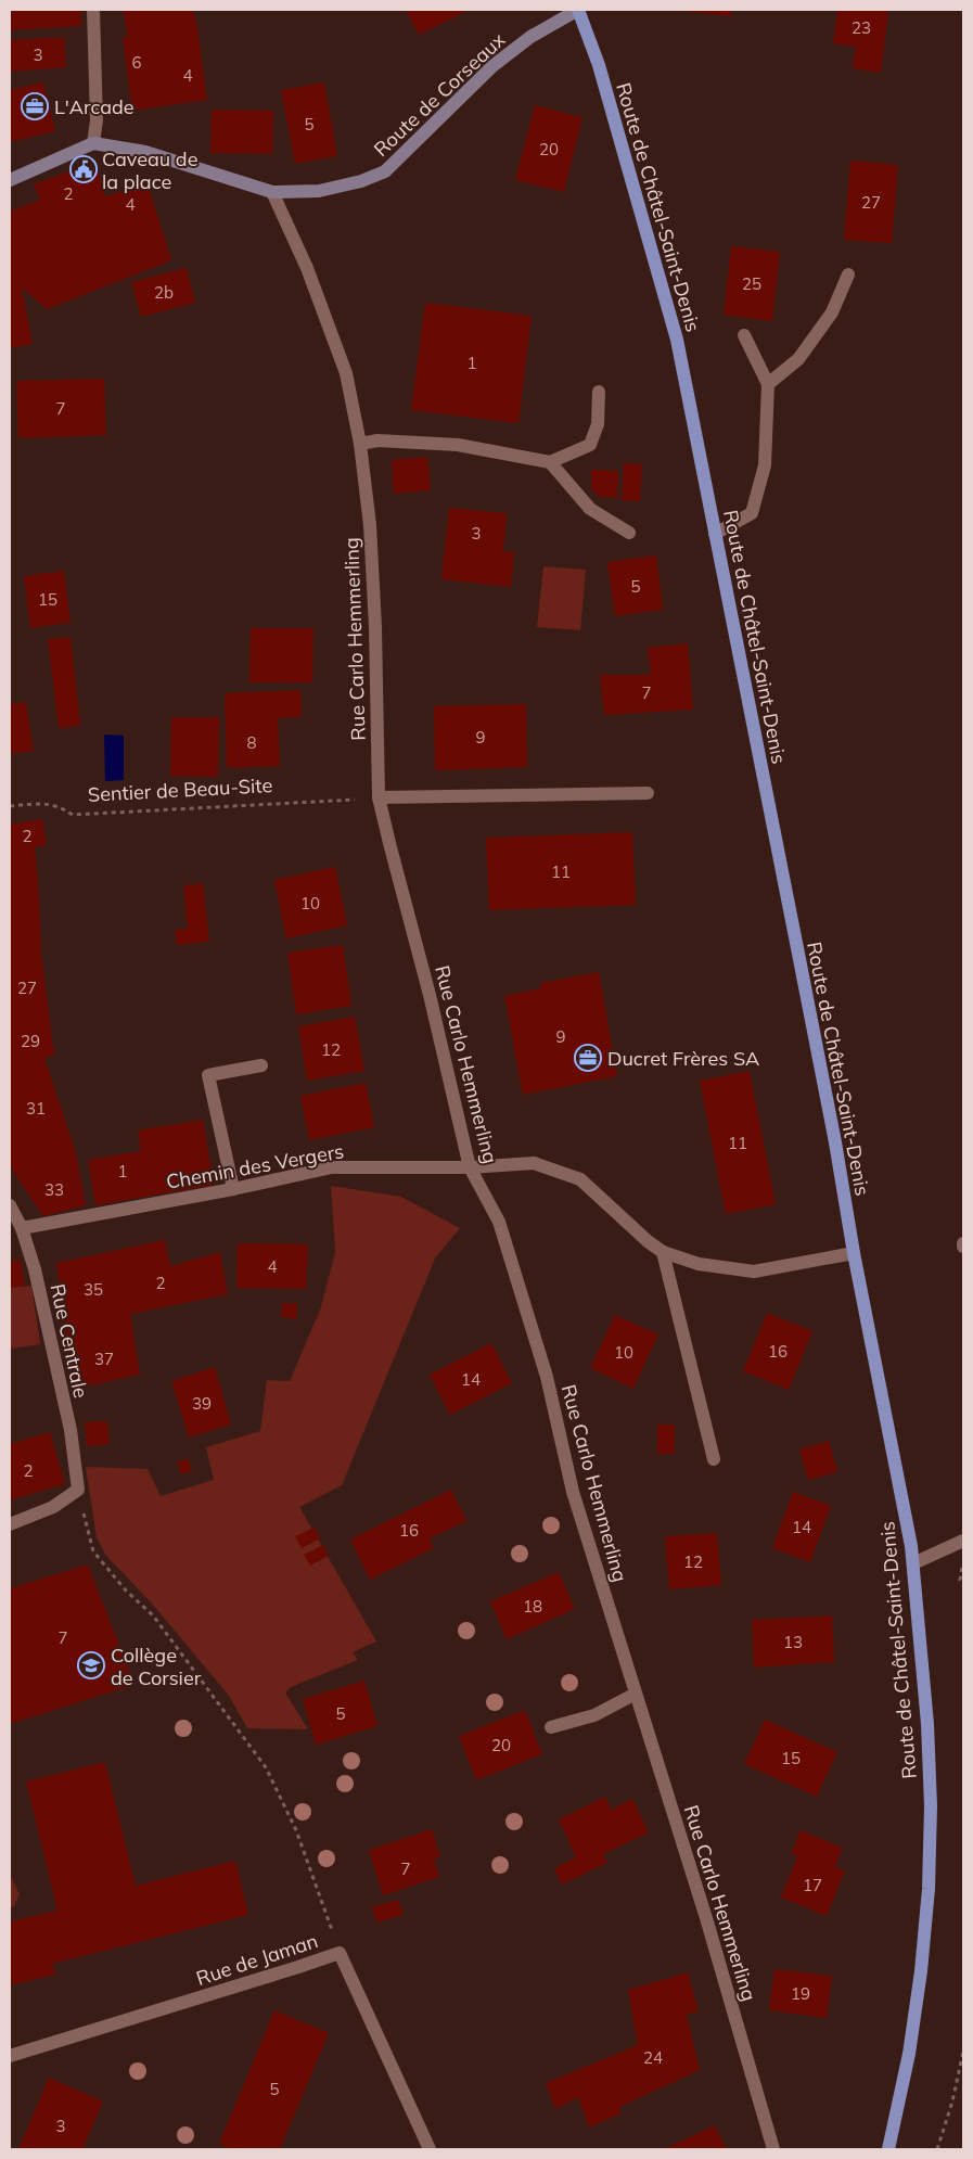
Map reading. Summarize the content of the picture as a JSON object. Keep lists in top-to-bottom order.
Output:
{
  "streets": {
    "main road": ["Route de Châtel-Saint-Denis"],
    "street": [
      "Route de Corseaux",
      "Rue Carlo Hemmerling",
      "Chemin des Vergers",
      "Rue Centrale",
      "Rue de Jaman"
    ],
    "path": ["Sentier de Beau-Site"]
  },
  "crossings": [
    ["Route de Corseaux", "Route de Châtel-Saint-Denis"],
    ["Route de Corseaux", "Rue Carlo Hemmerling"],
    ["Route de Châtel-Saint-Denis", "Chemin des Vergers"],
    ["Rue Carlo Hemmerling", "Chemin des Vergers"],
    ["Chemin des Vergers", "Rue Centrale"]
  ],
  "places": {
    "office": ["L'Arcade", "Ducret Frères SA"],
    "public building": ["Caveau de la place"],
    "school or university": ["Collège de Corsier"]
  },
  "house_numbers": [
    "23",
    "3",
    "6",
    "4",
    "5",
    "20",
    "2",
    "27",
    "4",
    "25",
    "2b",
    "1",
    "7",
    "3",
    "5",
    "15",
    "7",
    "9",
    "8",
    "2",
    "11",
    "10",
    "27",
    "9",
    "29",
    "12",
    "31",
    "11",
    "1",
    "33",
    "4",
    "2",
    "35",
    "16",
    "10",
    "37",
    "14",
    "39",
    "2",
    "14",
    "16",
    "12",
    "18",
    "7",
    "13",
    "5",
    "20",
    "15",
    "7",
    "17",
    "19",
    "24",
    "5",
    "3"
  ]
}
